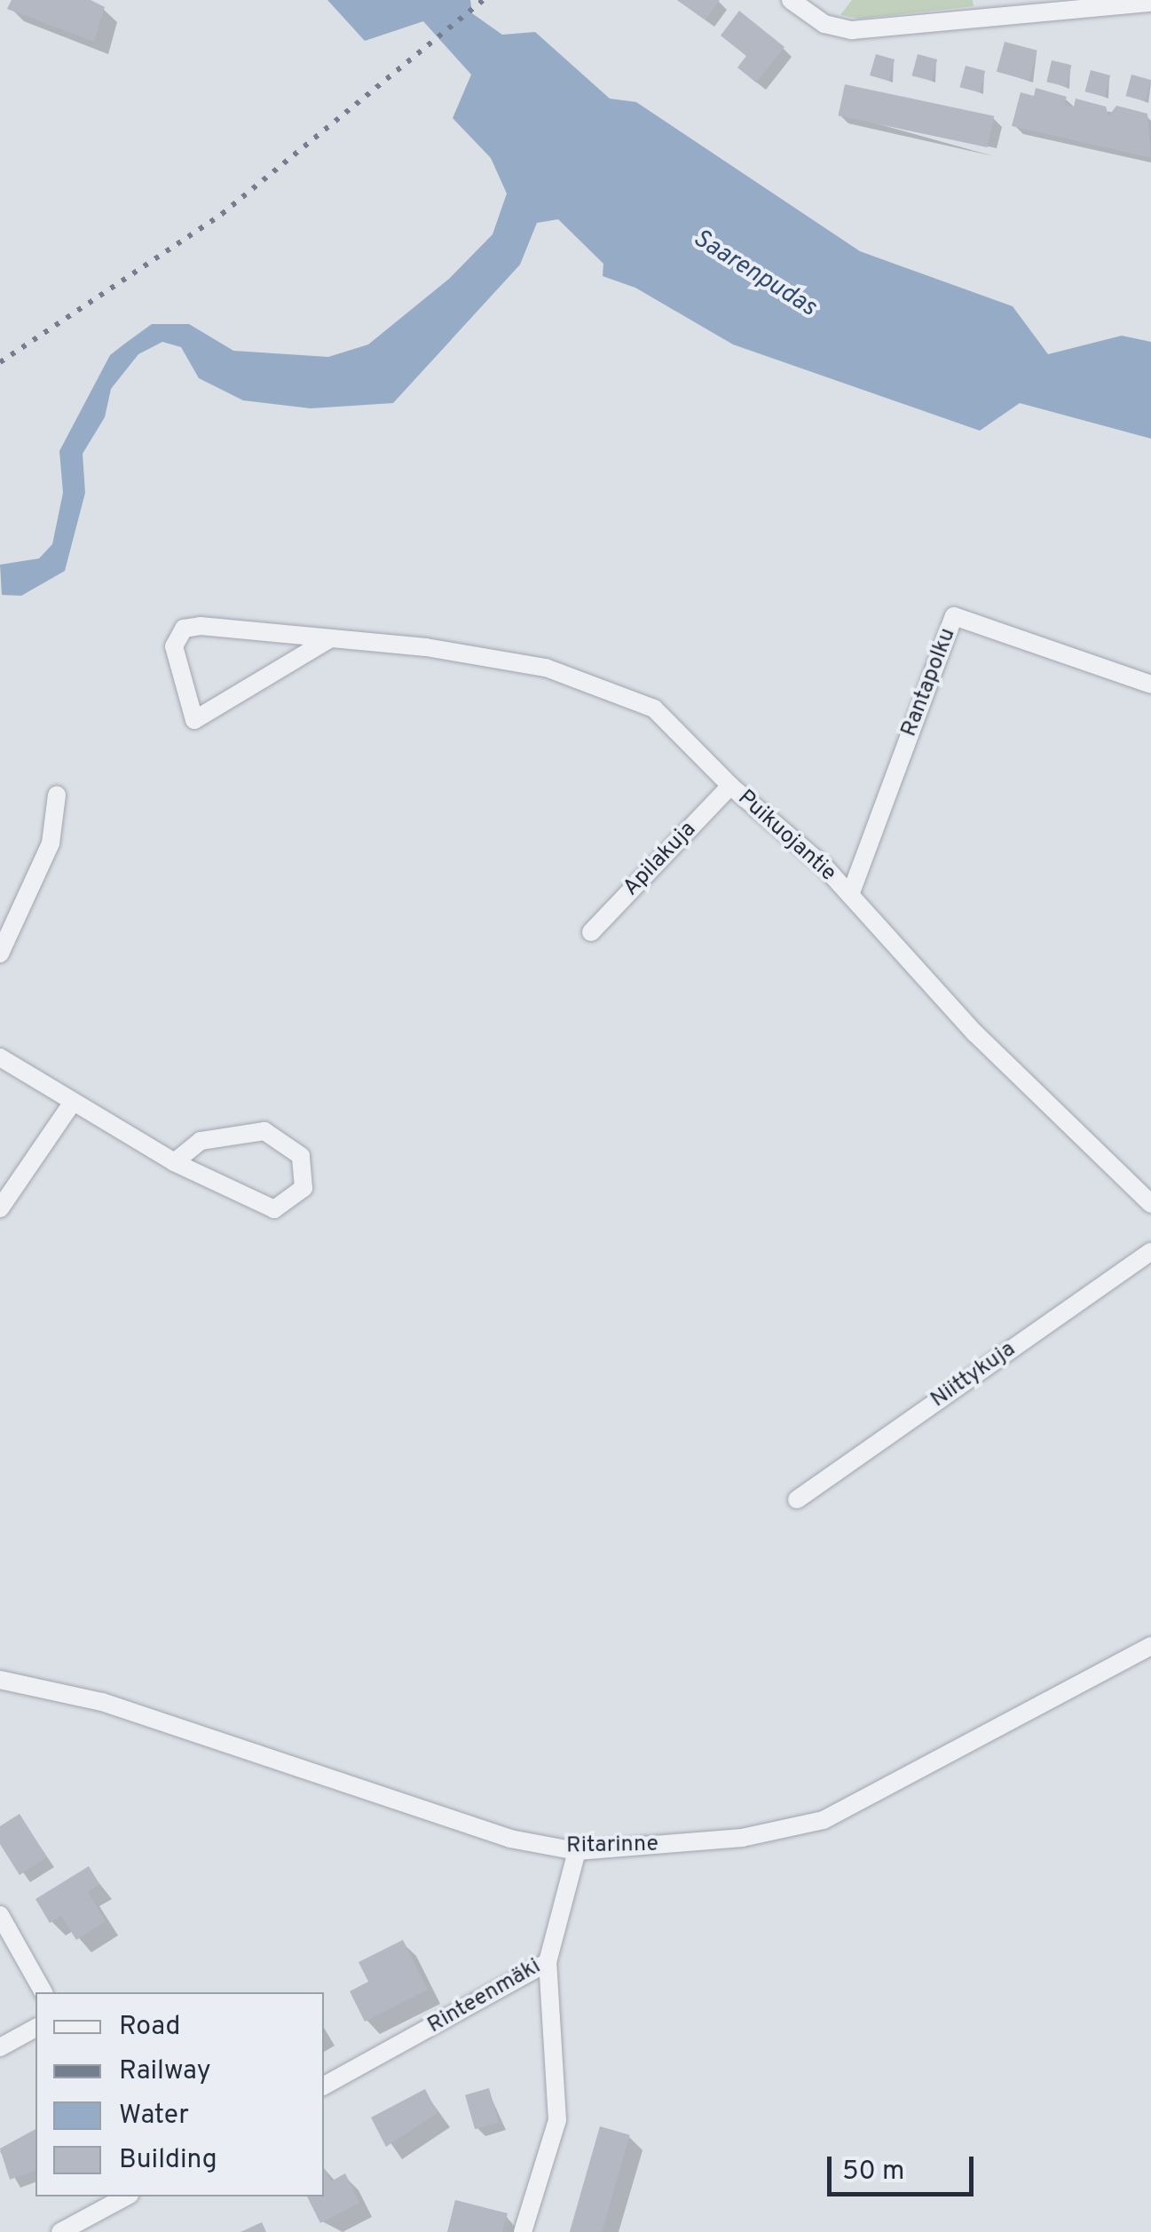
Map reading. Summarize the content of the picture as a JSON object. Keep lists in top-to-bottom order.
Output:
{
  "streets": {
    "street": [
      "Rantapolku",
      "Puikuojantie",
      "Apilakuja",
      "Niittykuja",
      "Ritarinne",
      "Rinteenmäki"
    ]
  },
  "crossings": [
    ["Rantapolku", "Puikuojantie"],
    ["Puikuojantie", "Apilakuja"],
    ["Ritarinne", "Rinteenmäki"]
  ],
  "water": ["Saarenpudas"],
  "legend": [
    "Road",
    "Railway",
    "Water",
    "Building"
  ],
  "scale_bar": "50 m"
}
